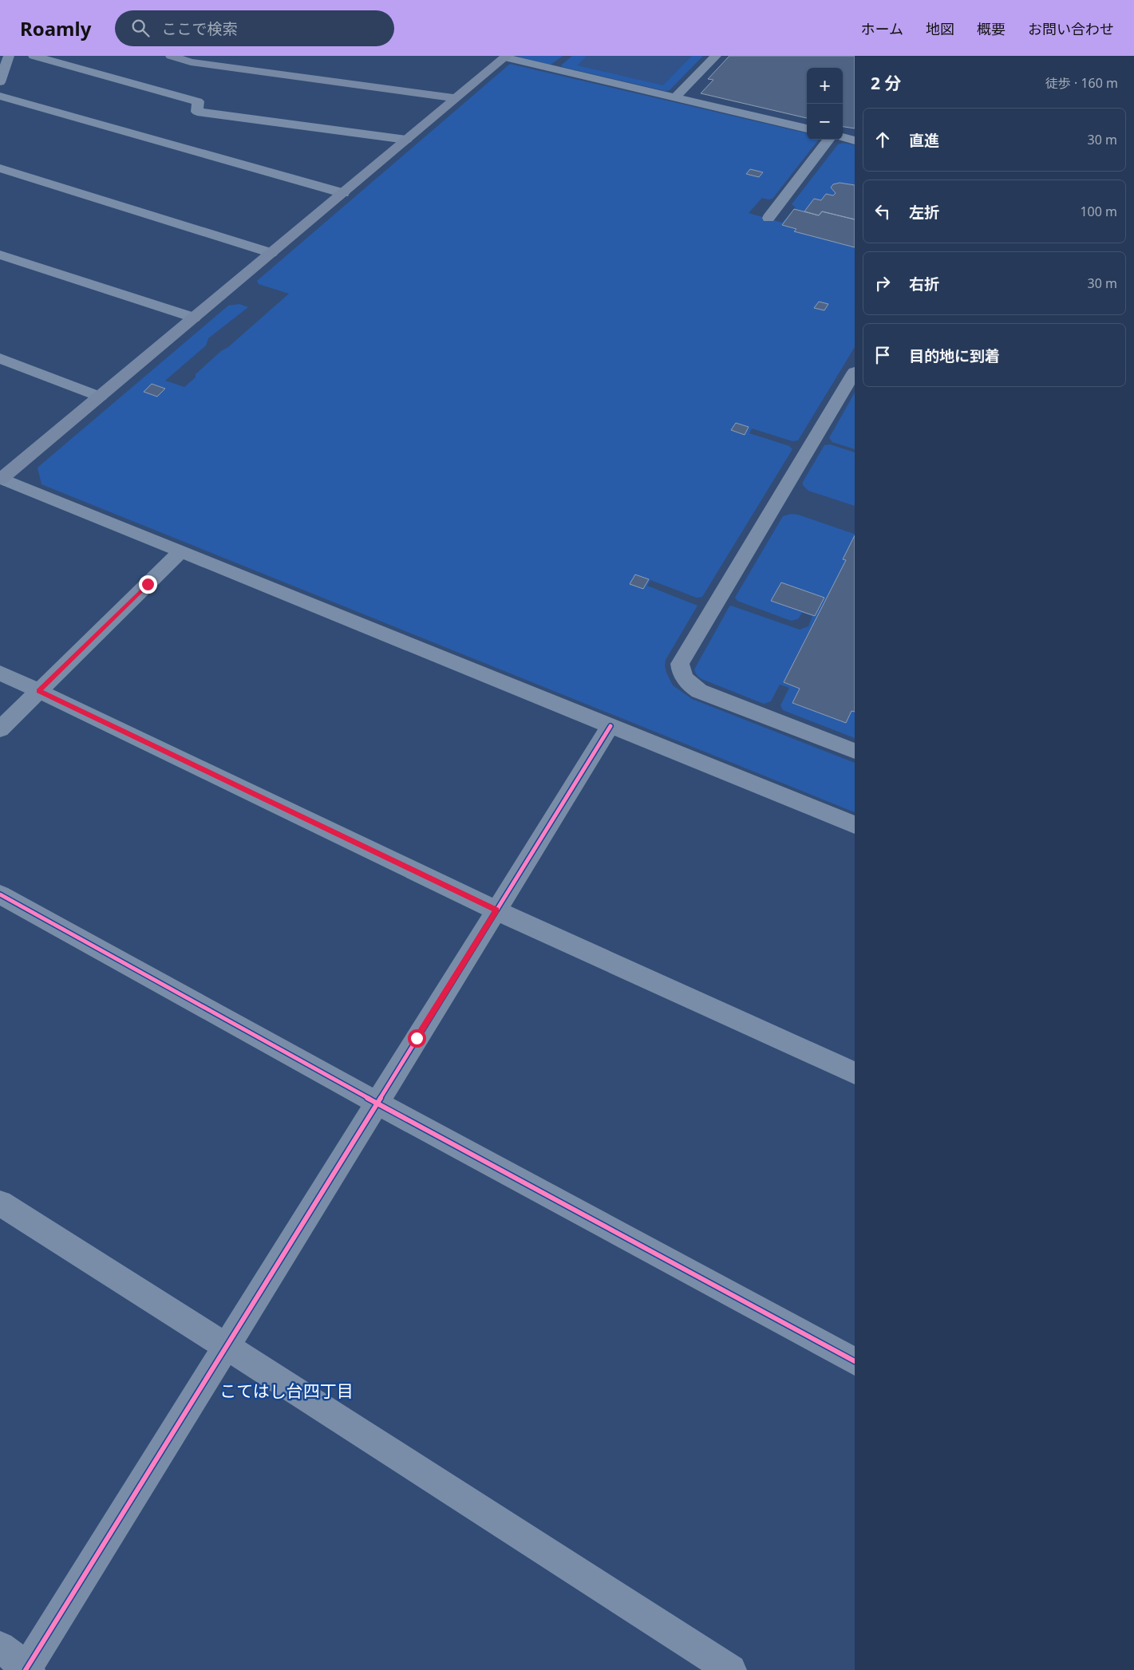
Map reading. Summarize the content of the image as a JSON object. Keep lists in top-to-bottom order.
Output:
{
  "districts": ["こてはし台四丁目"],
  "page": {
    "header": "Roamly",
    "search": "ここで検索",
    "nav": [
      "ホーム",
      "地図",
      "概要",
      "お問い合わせ"
    ],
    "heading": ["2 分", "徒歩 · 160 m"],
    "map_buttons": ["+", "−"],
    "list": [
      ["直進", "30 m"],
      ["左折", "100 m"],
      ["右折", "30 m"],
      "目的地に到着"
    ]
  }
}
